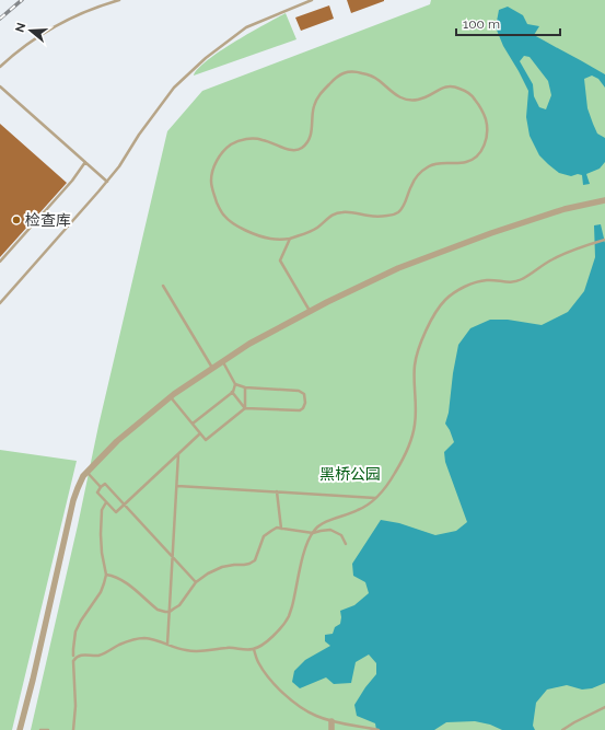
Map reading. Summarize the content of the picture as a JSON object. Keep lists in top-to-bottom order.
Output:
{
  "parks": ["黑桥公园"],
  "places": ["检查库"],
  "scale_bar": "100 m",
  "north": "left"
}
